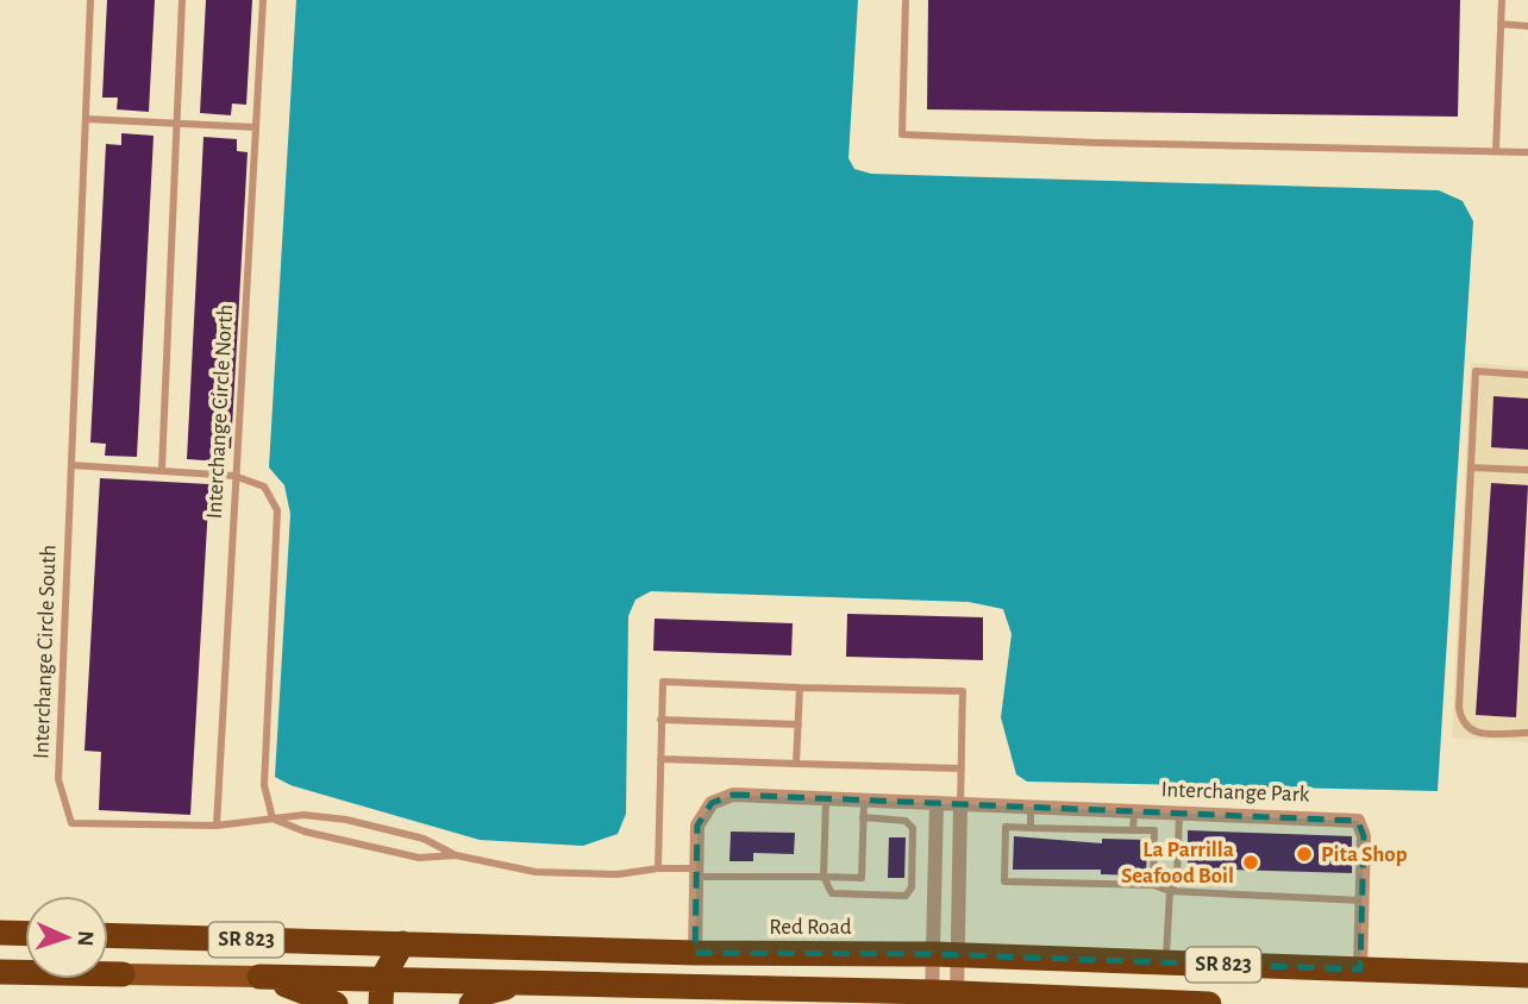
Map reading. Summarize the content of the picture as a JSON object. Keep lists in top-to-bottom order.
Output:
{
  "streets": {
    "highway": ["Red Road", "SR 823"],
    "street": ["Interchange Park"],
    "lane": ["Interchange Circle North", "Interchange Circle South"]
  },
  "crossings": [
    ["Interchange Circle North", "Interchange Circle South"],
    ["Interchange Circle South", "Interchange Park"],
    ["Interchange Park", "Red Road"]
  ],
  "places": ["Pita Shop", "La Parrilla Seafood Boil"],
  "north": "right"
}
